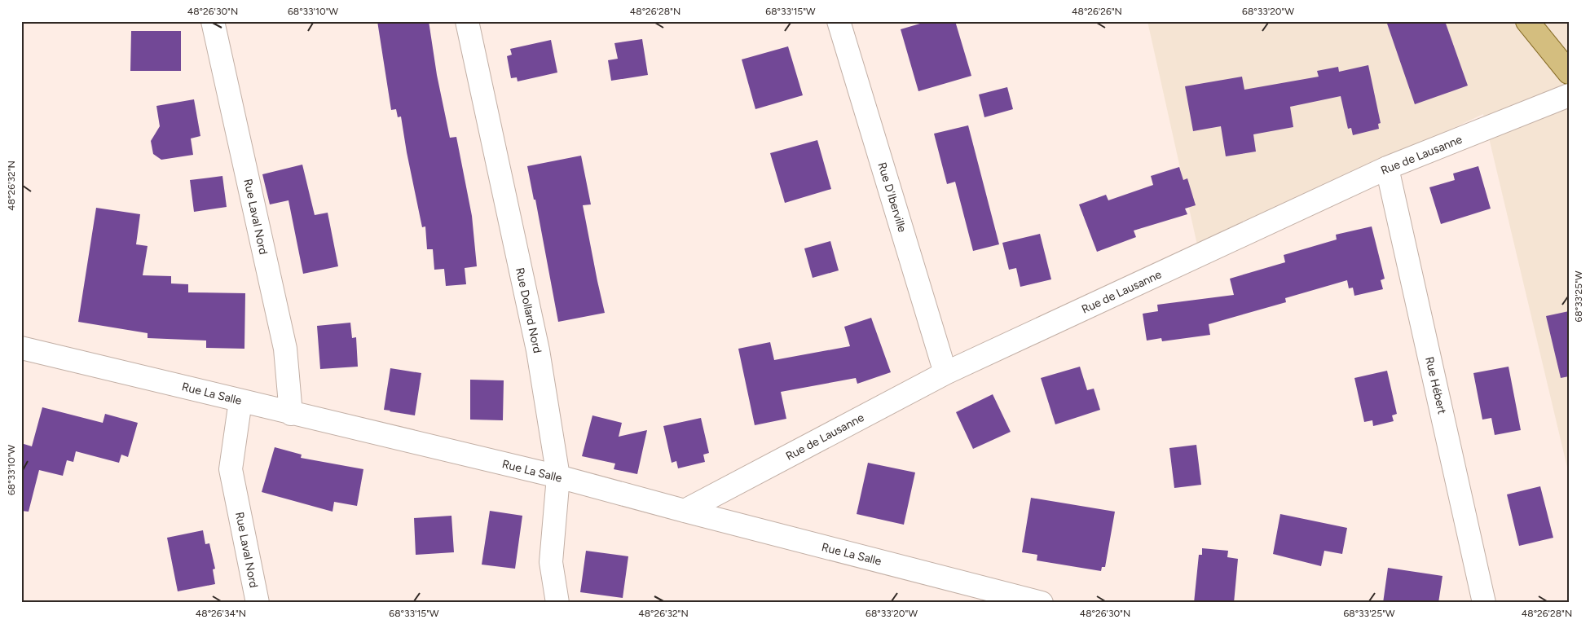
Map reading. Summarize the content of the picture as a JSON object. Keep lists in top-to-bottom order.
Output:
{
  "streets": {
    "street": [
      "Rue de Lausanne",
      "Rue D'Iberville",
      "Rue Laval Nord",
      "Rue Dollard Nord",
      "Rue Hébert",
      "Rue La Salle"
    ]
  },
  "crossings": [
    ["Rue de Lausanne", "Rue D'Iberville"],
    ["Rue de Lausanne", "Rue Hébert"],
    ["Rue de Lausanne", "Rue La Salle"],
    ["Rue Laval Nord", "Rue La Salle"],
    ["Rue Dollard Nord", "Rue La Salle"]
  ],
  "coordinates": [
    "48°26'30\"N",
    "68°33'10\"W",
    "48°26'28\"N",
    "68°33'15\"W",
    "48°26'26\"N",
    "68°33'20\"W",
    "48°26'32\"N",
    "68°33'25\"W",
    "48°26'34\"N"
  ]
}
